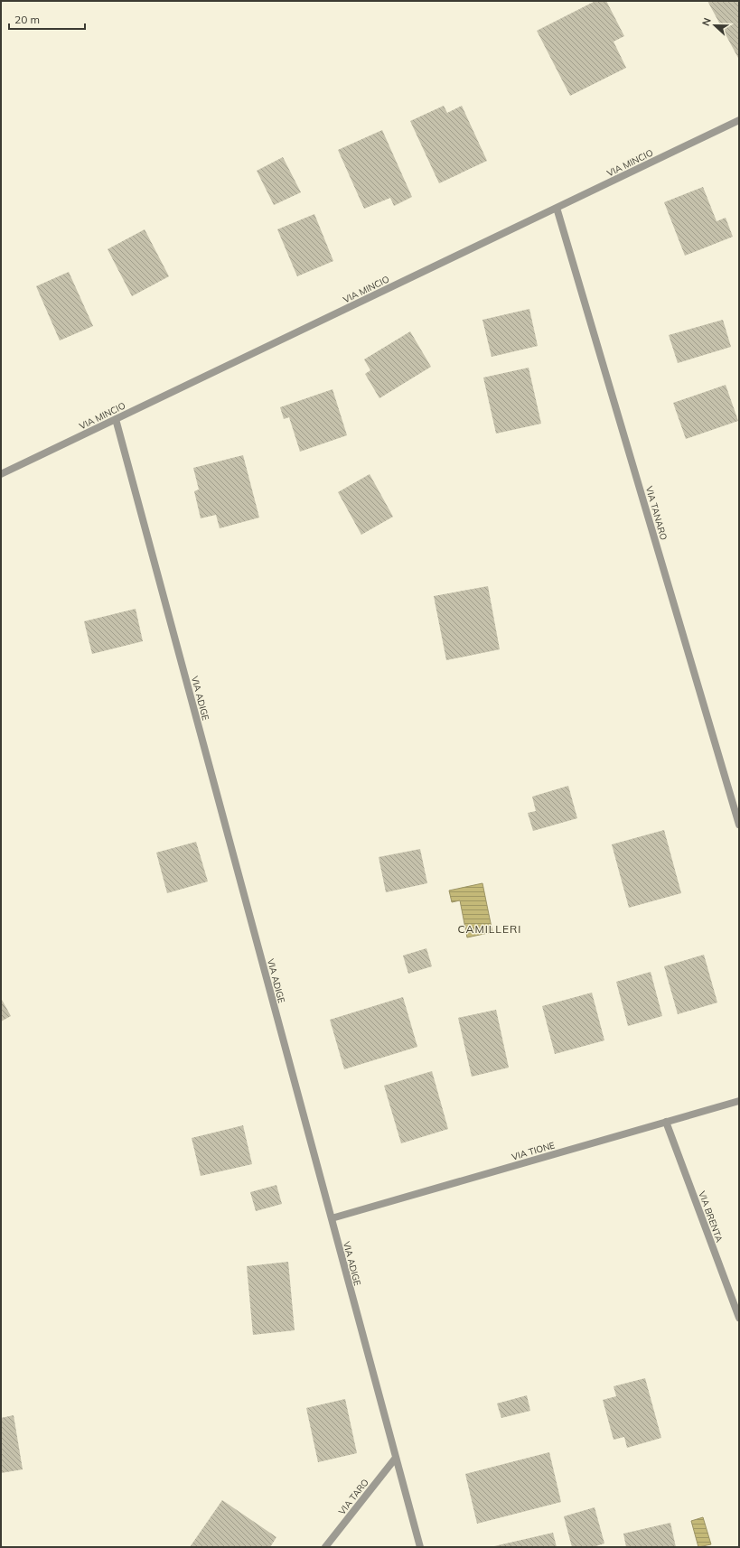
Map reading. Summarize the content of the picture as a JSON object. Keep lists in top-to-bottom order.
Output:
{
  "streets": {
    "street": [
      "VIA MINCIO",
      "VIA TANARO",
      "VIA ADIGE",
      "VIA TIONE",
      "VIA BRENTA",
      "VIA TARO"
    ]
  },
  "crossings": [
    ["VIA MINCIO", "VIA TANARO"],
    ["VIA MINCIO", "VIA ADIGE"],
    ["VIA ADIGE", "VIA TIONE"],
    ["VIA ADIGE", "VIA TARO"],
    ["VIA TIONE", "VIA BRENTA"]
  ],
  "districts": ["CAMILLERI"],
  "scale_bar": "20 m",
  "north": "left"
}
